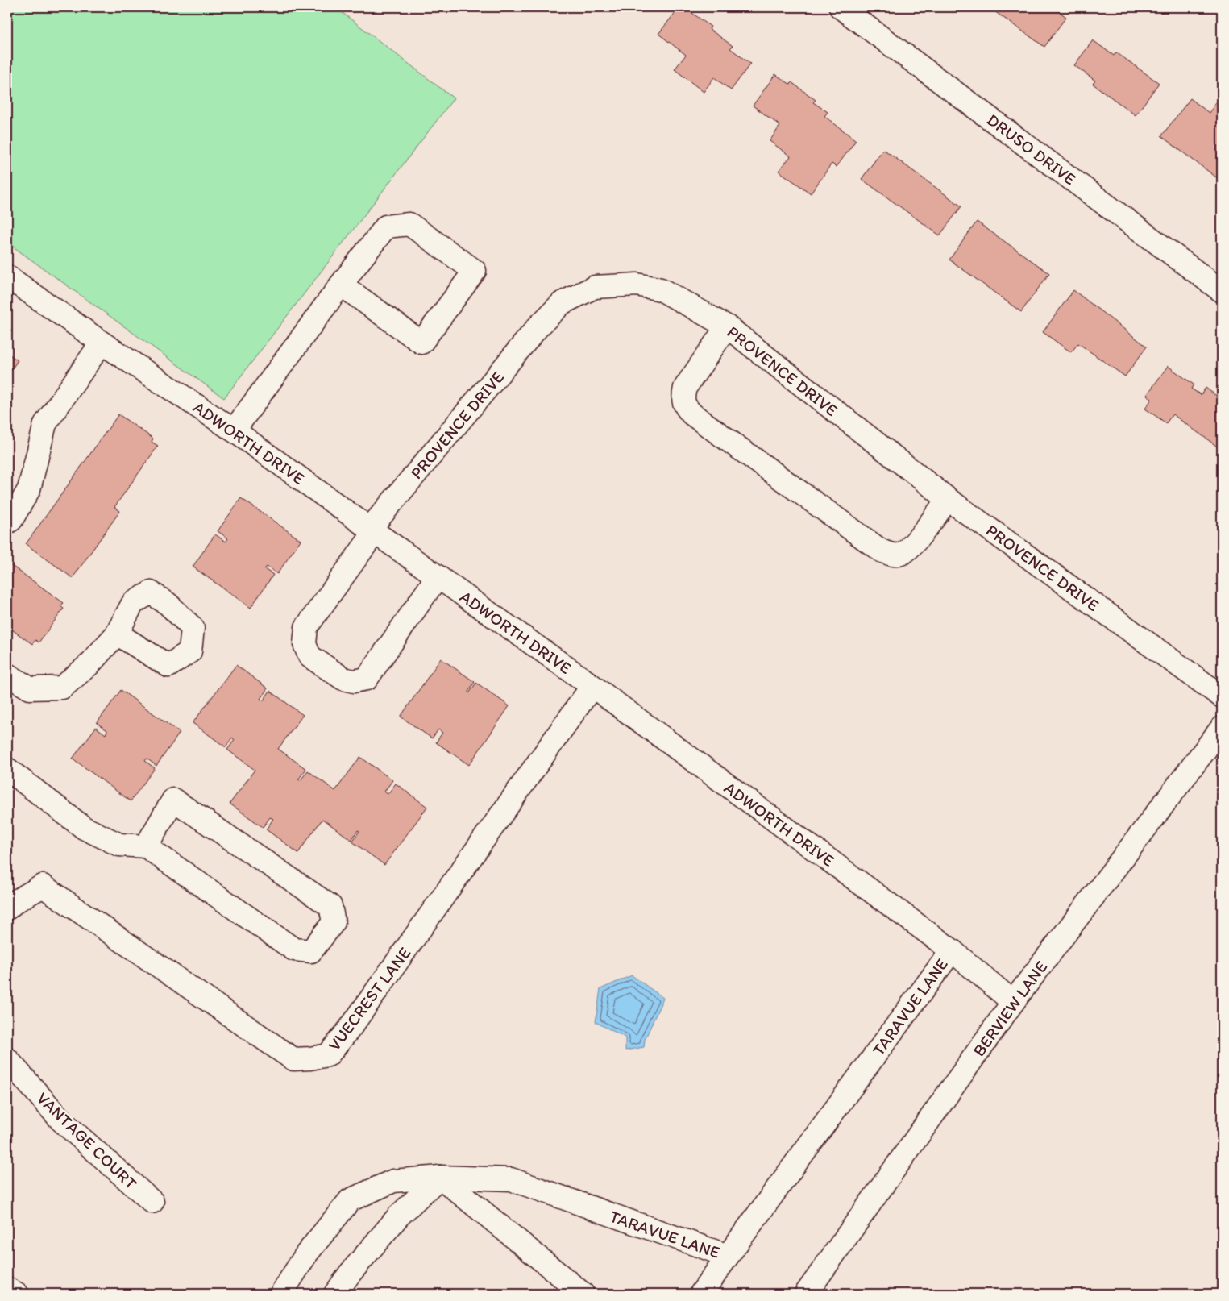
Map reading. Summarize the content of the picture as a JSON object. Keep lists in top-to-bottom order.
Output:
{
  "streets": {
    "street": [
      "DRUSO DRIVE",
      "PROVENCE DRIVE",
      "ADWORTH DRIVE",
      "VUECREST LANE",
      "TARAVUE LANE",
      "BERVIEW LANE",
      "VANTAGE COURT"
    ]
  },
  "crossings": [
    ["PROVENCE DRIVE", "ADWORTH DRIVE"],
    ["ADWORTH DRIVE", "VUECREST LANE"],
    ["ADWORTH DRIVE", "TARAVUE LANE"],
    ["ADWORTH DRIVE", "BERVIEW LANE"]
  ]
}
